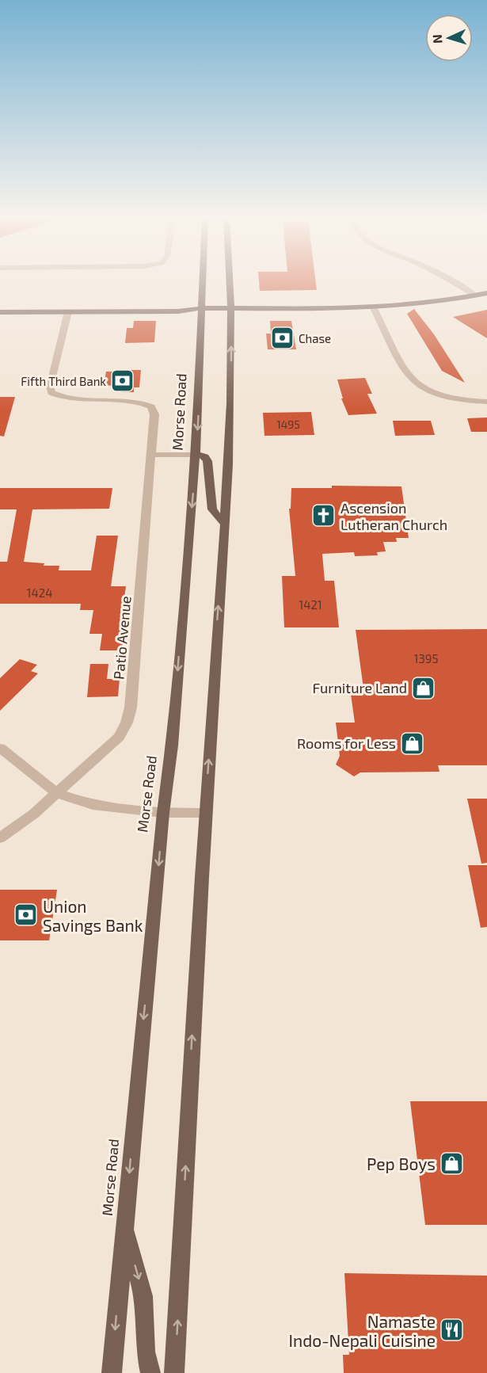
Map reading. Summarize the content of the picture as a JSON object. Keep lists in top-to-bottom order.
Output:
{
  "streets": {
    "main road": ["Morse Road"],
    "street": ["Patio Avenue"]
  },
  "places": {
    "bank": ["Chase", "Fifth Third Bank", "Union Savings Bank"],
    "church": ["Ascension Lutheran Church"],
    "shop": ["Furniture Land", "Rooms for Less", "Pep Boys"],
    "restaurant": ["Namaste Indo-Nepali Cuisine"]
  },
  "house_numbers": [
    "1495",
    "1424",
    "1421",
    "1395"
  ],
  "north": "left"
}
